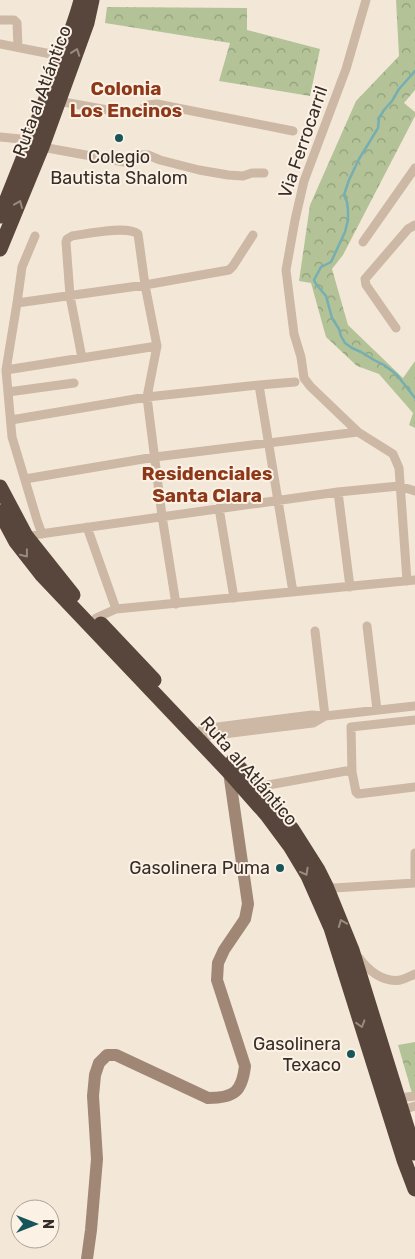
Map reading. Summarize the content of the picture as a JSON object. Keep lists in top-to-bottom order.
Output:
{
  "streets": {
    "highway": ["Ruta al Atlántico"],
    "street": ["Via Ferrocarril"]
  },
  "districts": ["Colonia Los Encinos", "Residenciales Santa Clara"],
  "places": ["Colegio Bautista Shalom", "Gasolinera Puma", "Gasolinera Texaco"],
  "north": "right"
}
